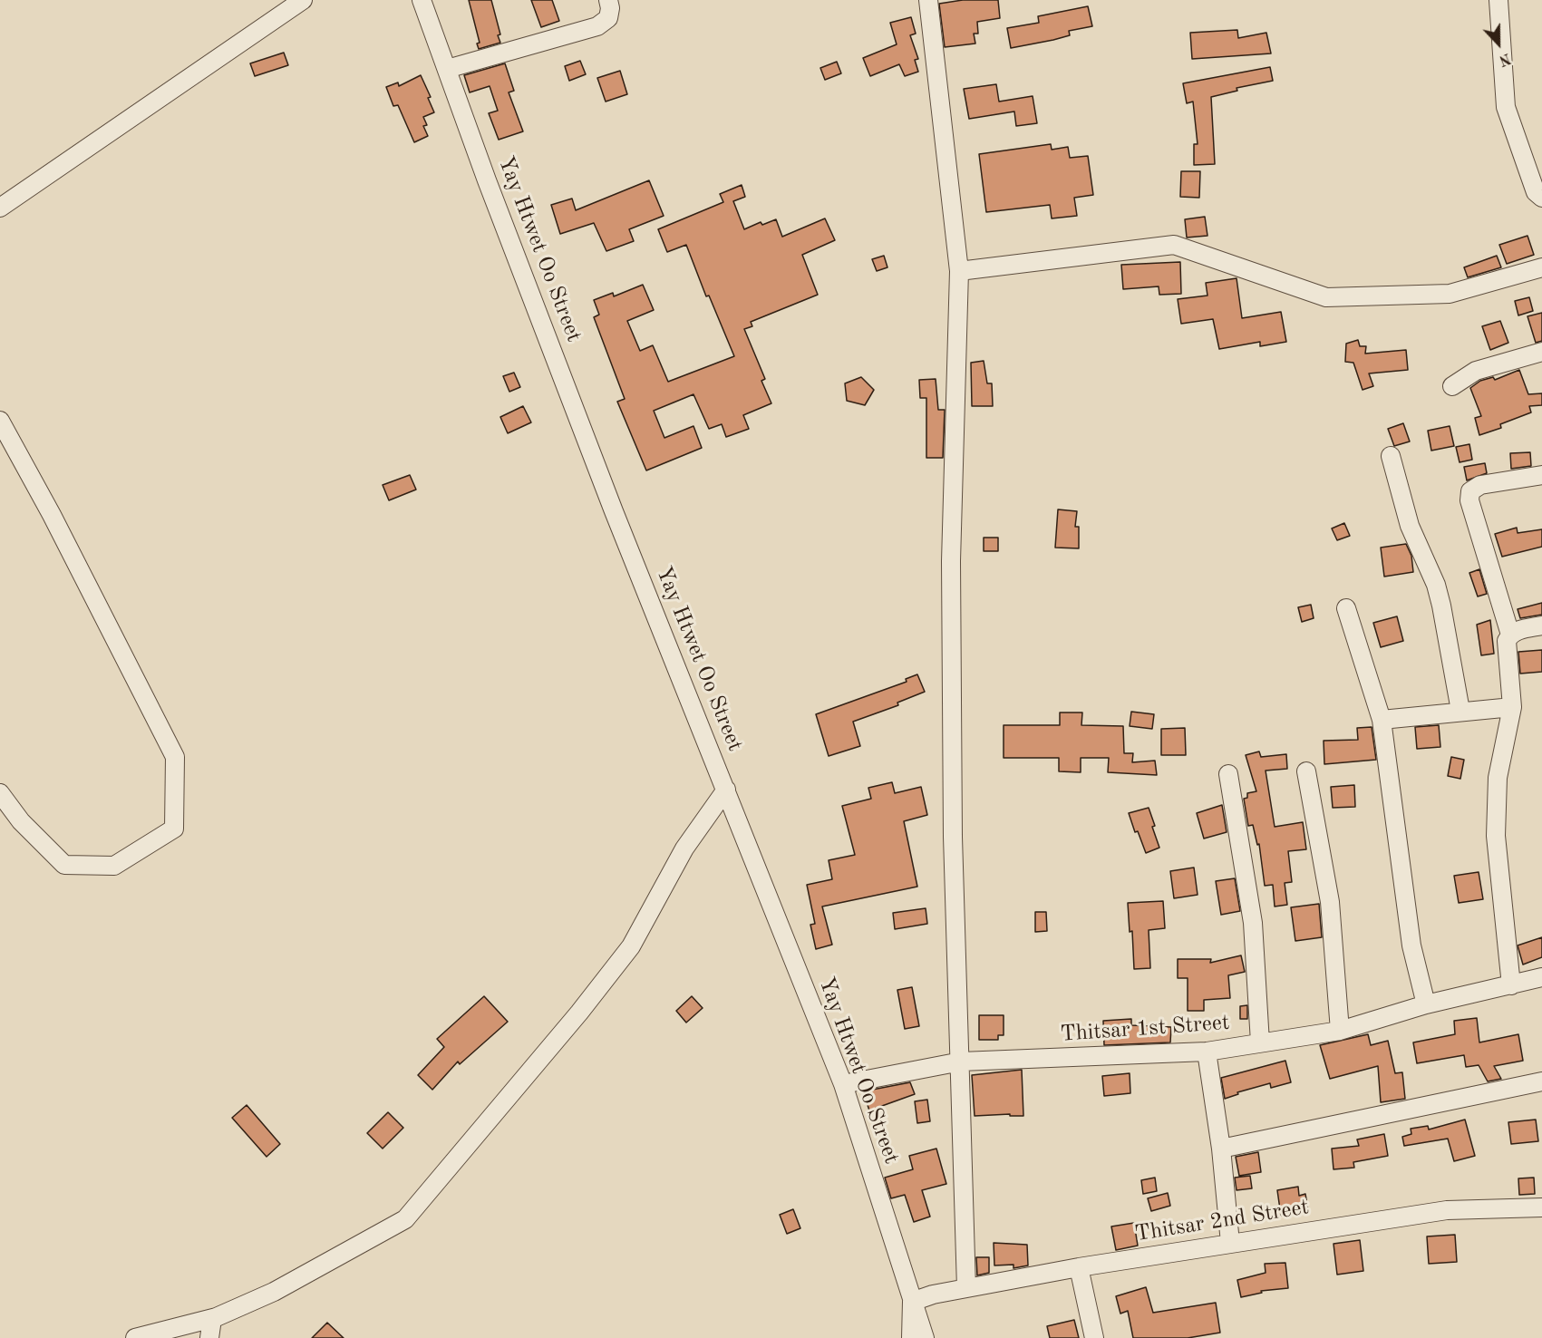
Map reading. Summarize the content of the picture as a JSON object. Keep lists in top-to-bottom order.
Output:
{
  "streets": {
    "street": ["Yay Htwet Oo Street", "Thitsar 1st Street", "Thitsar 2nd Street"]
  },
  "crossings": [
    ["Yay Htwet Oo Street", "Thitsar 1st Street"],
    ["Yay Htwet Oo Street", "Thitsar 2nd Street"]
  ],
  "north": "bottom"
}
